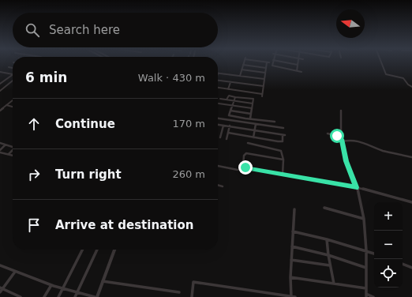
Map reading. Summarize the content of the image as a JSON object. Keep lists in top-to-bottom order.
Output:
{
  "north": "left",
  "page": {
    "search": "Search here",
    "heading": ["6 min", "Walk · 430 m"],
    "list": [
      ["Continue", "170 m"],
      ["Turn right", "260 m"],
      "Arrive at destination"
    ],
    "map_buttons": ["+", "−"]
  }
}
